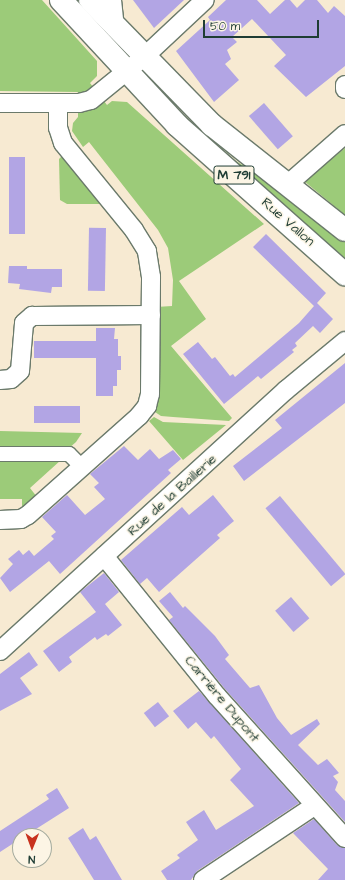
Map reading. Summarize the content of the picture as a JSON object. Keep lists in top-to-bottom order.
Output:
{
  "streets": {
    "main road": ["M 791", "Rue Vallon"],
    "street": ["Rue de la Baillerie", "Carrière Dupont"]
  },
  "crossings": [
    ["M 791", "Rue Vallon"],
    ["Rue de la Baillerie", "Carrière Dupont"]
  ],
  "scale_bar": "50 m",
  "north": "bottom"
}
